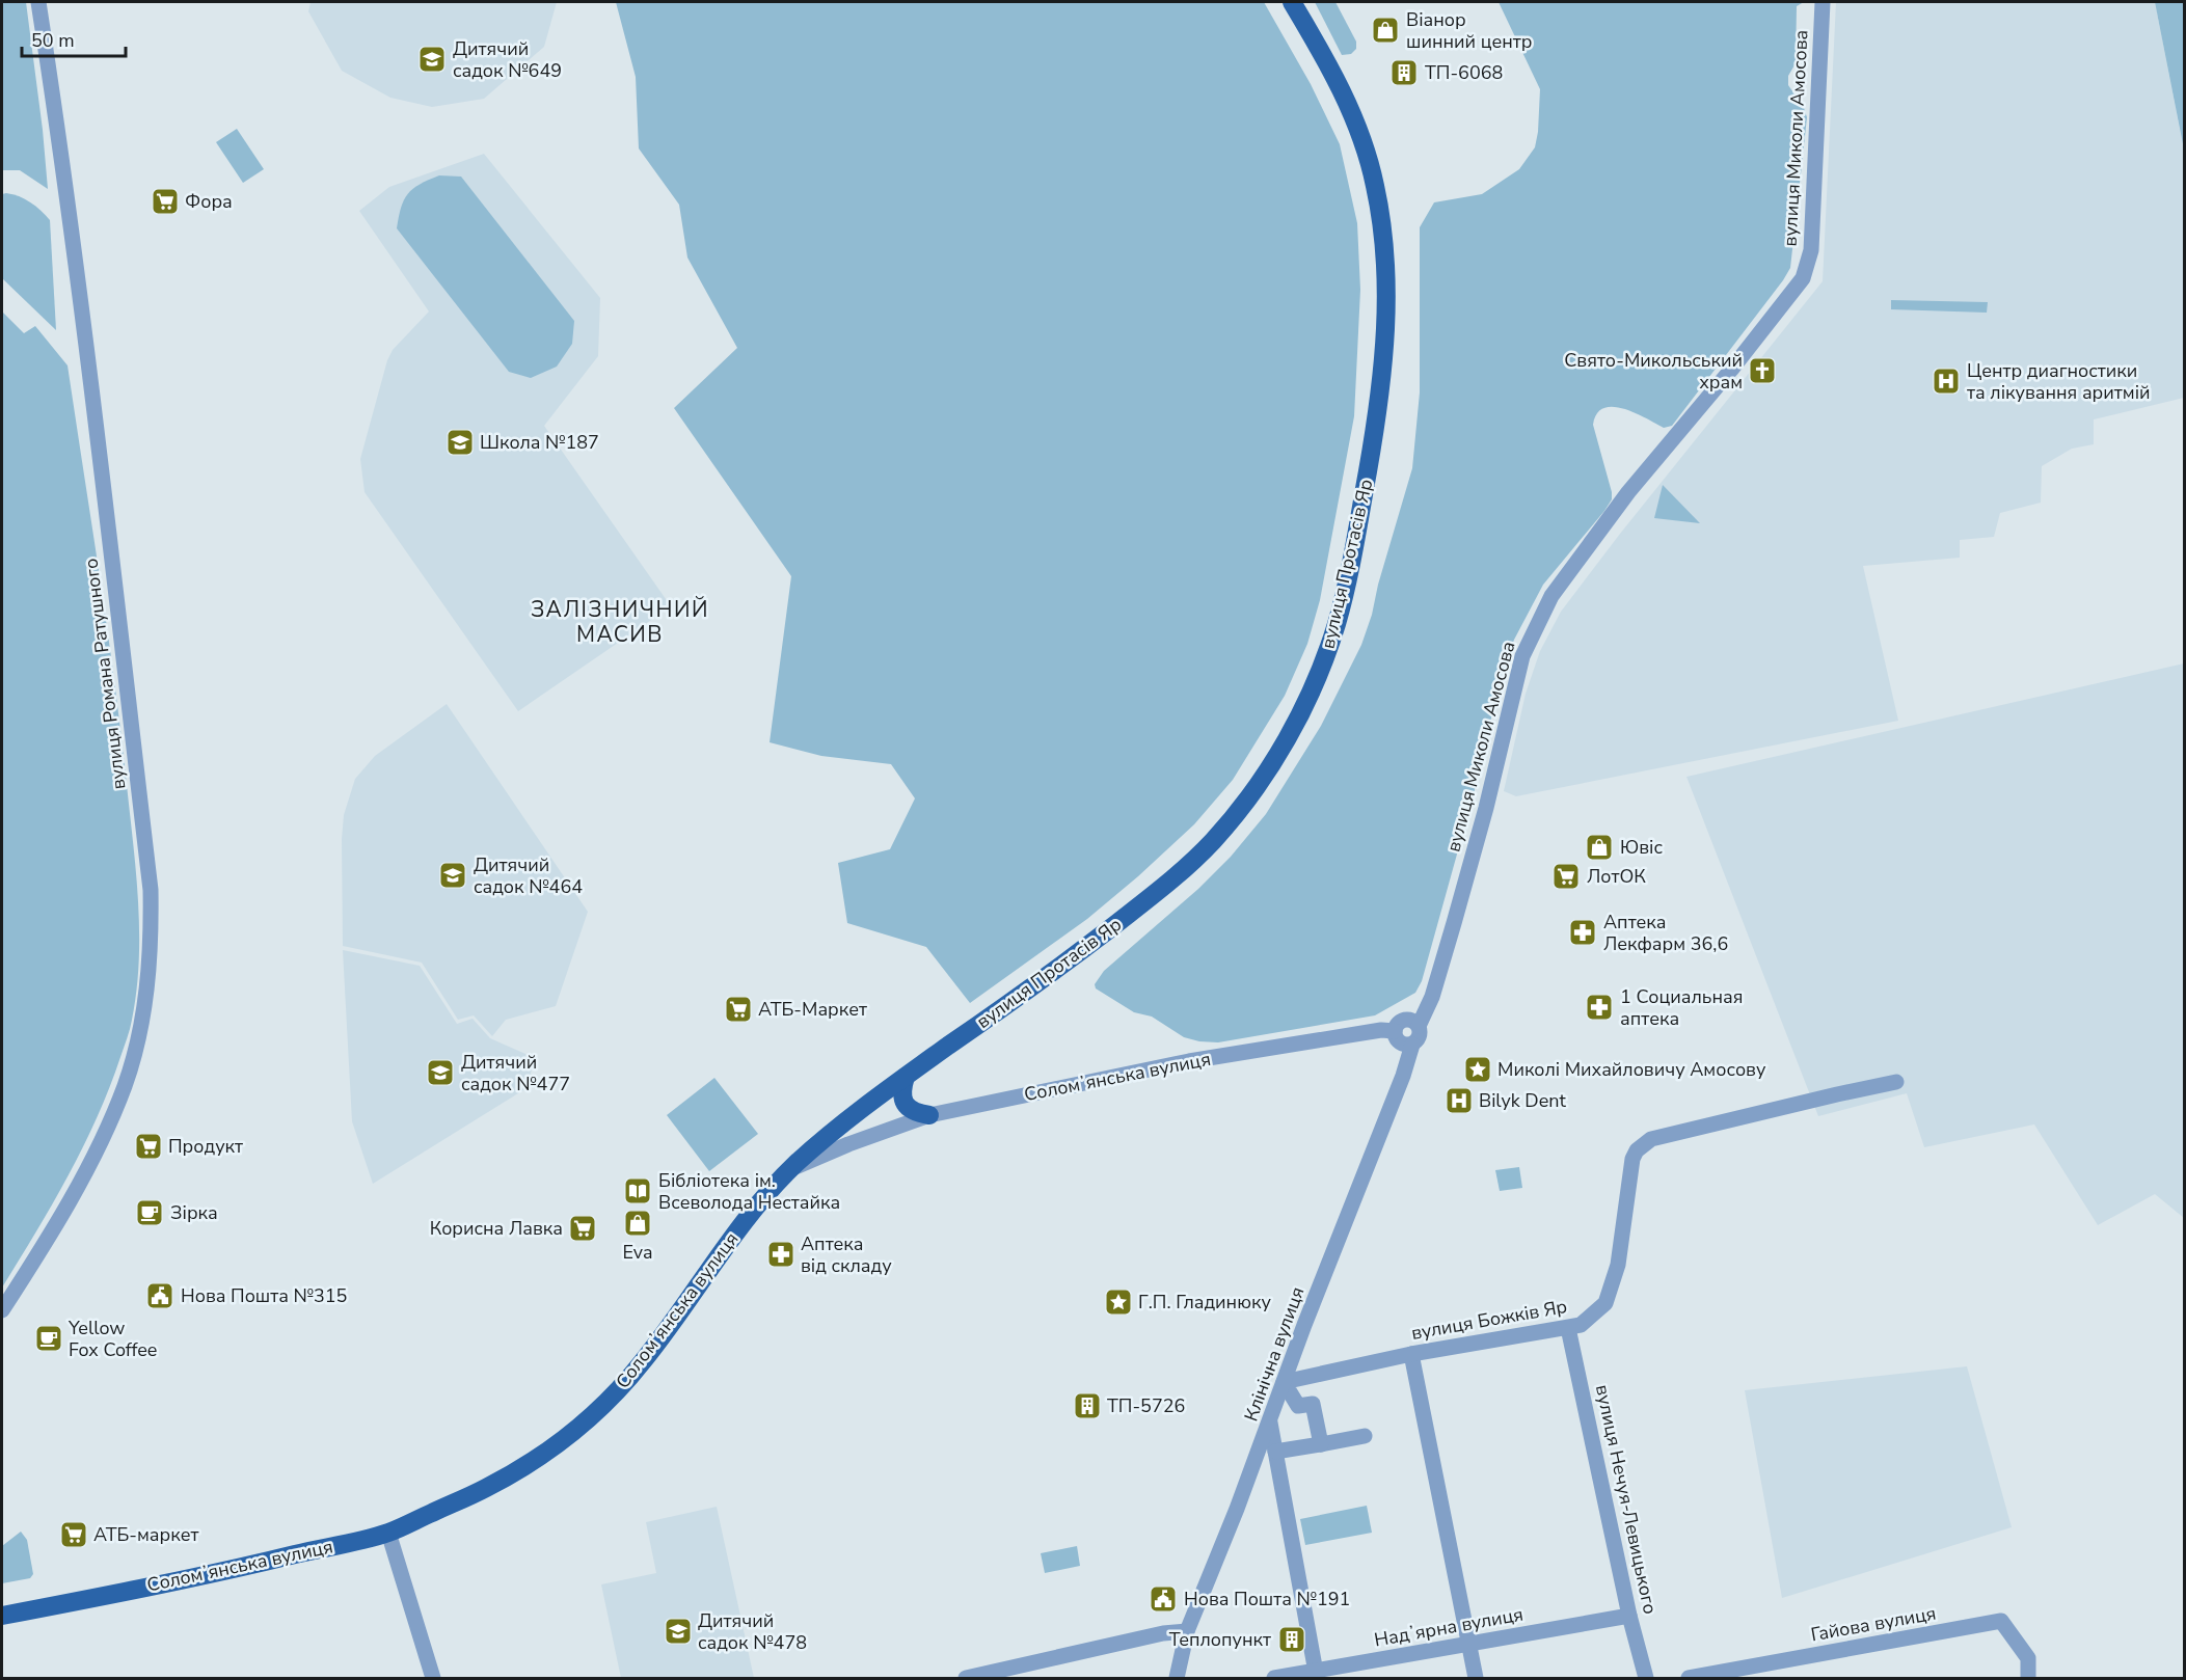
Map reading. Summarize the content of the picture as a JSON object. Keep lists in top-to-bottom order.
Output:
{
  "streets": {
    "main road": ["вулиця Протасів Яр", "Соломʼянська вулиця"],
    "street": [
      "вулиця Миколи Амосова",
      "вулиця Романа Ратушного",
      "вулиця Божків Яр",
      "Клінічна вулиця",
      "вулиця Нечуя-Левицького",
      "Гайова вулиця",
      "Надʼярна вулиця"
    ]
  },
  "crossings": [
    ["вулиця Миколи Амосова", "Соломʼянська вулиця"],
    ["вулиця Миколи Амосова", "Клінічна вулиця"],
    ["вулиця Протасів Яр", "Соломʼянська вулиця"],
    ["Соломʼянська вулиця", "Клінічна вулиця"],
    ["вулиця Божків Яр", "Клінічна вулиця"],
    ["вулиця Божків Яр", "вулиця Нечуя-Левицького"],
    ["вулиця Нечуя-Левицького", "Надʼярна вулиця"]
  ],
  "districts": ["ЗАЛІЗНИЧНИЙ МАСИВ"],
  "places": {
    "shop": ["Віанор шинний центр", "Ювіс", "Eva"],
    "school or university": [
      "Дитячий садок №649",
      "Школа №187",
      "Дитячий садок №464",
      "Дитячий садок №477",
      "Дитячий садок №478"
    ],
    "building": ["ТП-6068", "ТП-5726", "Теплопункт"],
    "supermarket": [
      "Фора",
      "ЛотОК",
      "АТБ-Маркет",
      "Продукт",
      "Корисна Лавка",
      "АТБ-маркет"
    ],
    "church": ["Свято-Микольський храм"],
    "hospital": ["Центр диагностики та лікування аритмій", "Bilyk Dent"],
    "pharmacy": ["Аптека Лекфарм 36,6", "1 Социальная аптека", "Аптека від складу"],
    "place": ["Миколі Михайловичу Амосову", "Г.П. Гладинюку"],
    "library": ["Бібліотека ім. Всеволода Нестайка"],
    "cafe": ["Зірка", "Yellow Fox Coffee"],
    "public building": ["Нова Пошта №315", "Нова Пошта №191"]
  },
  "scale_bar": "50 m"
}
